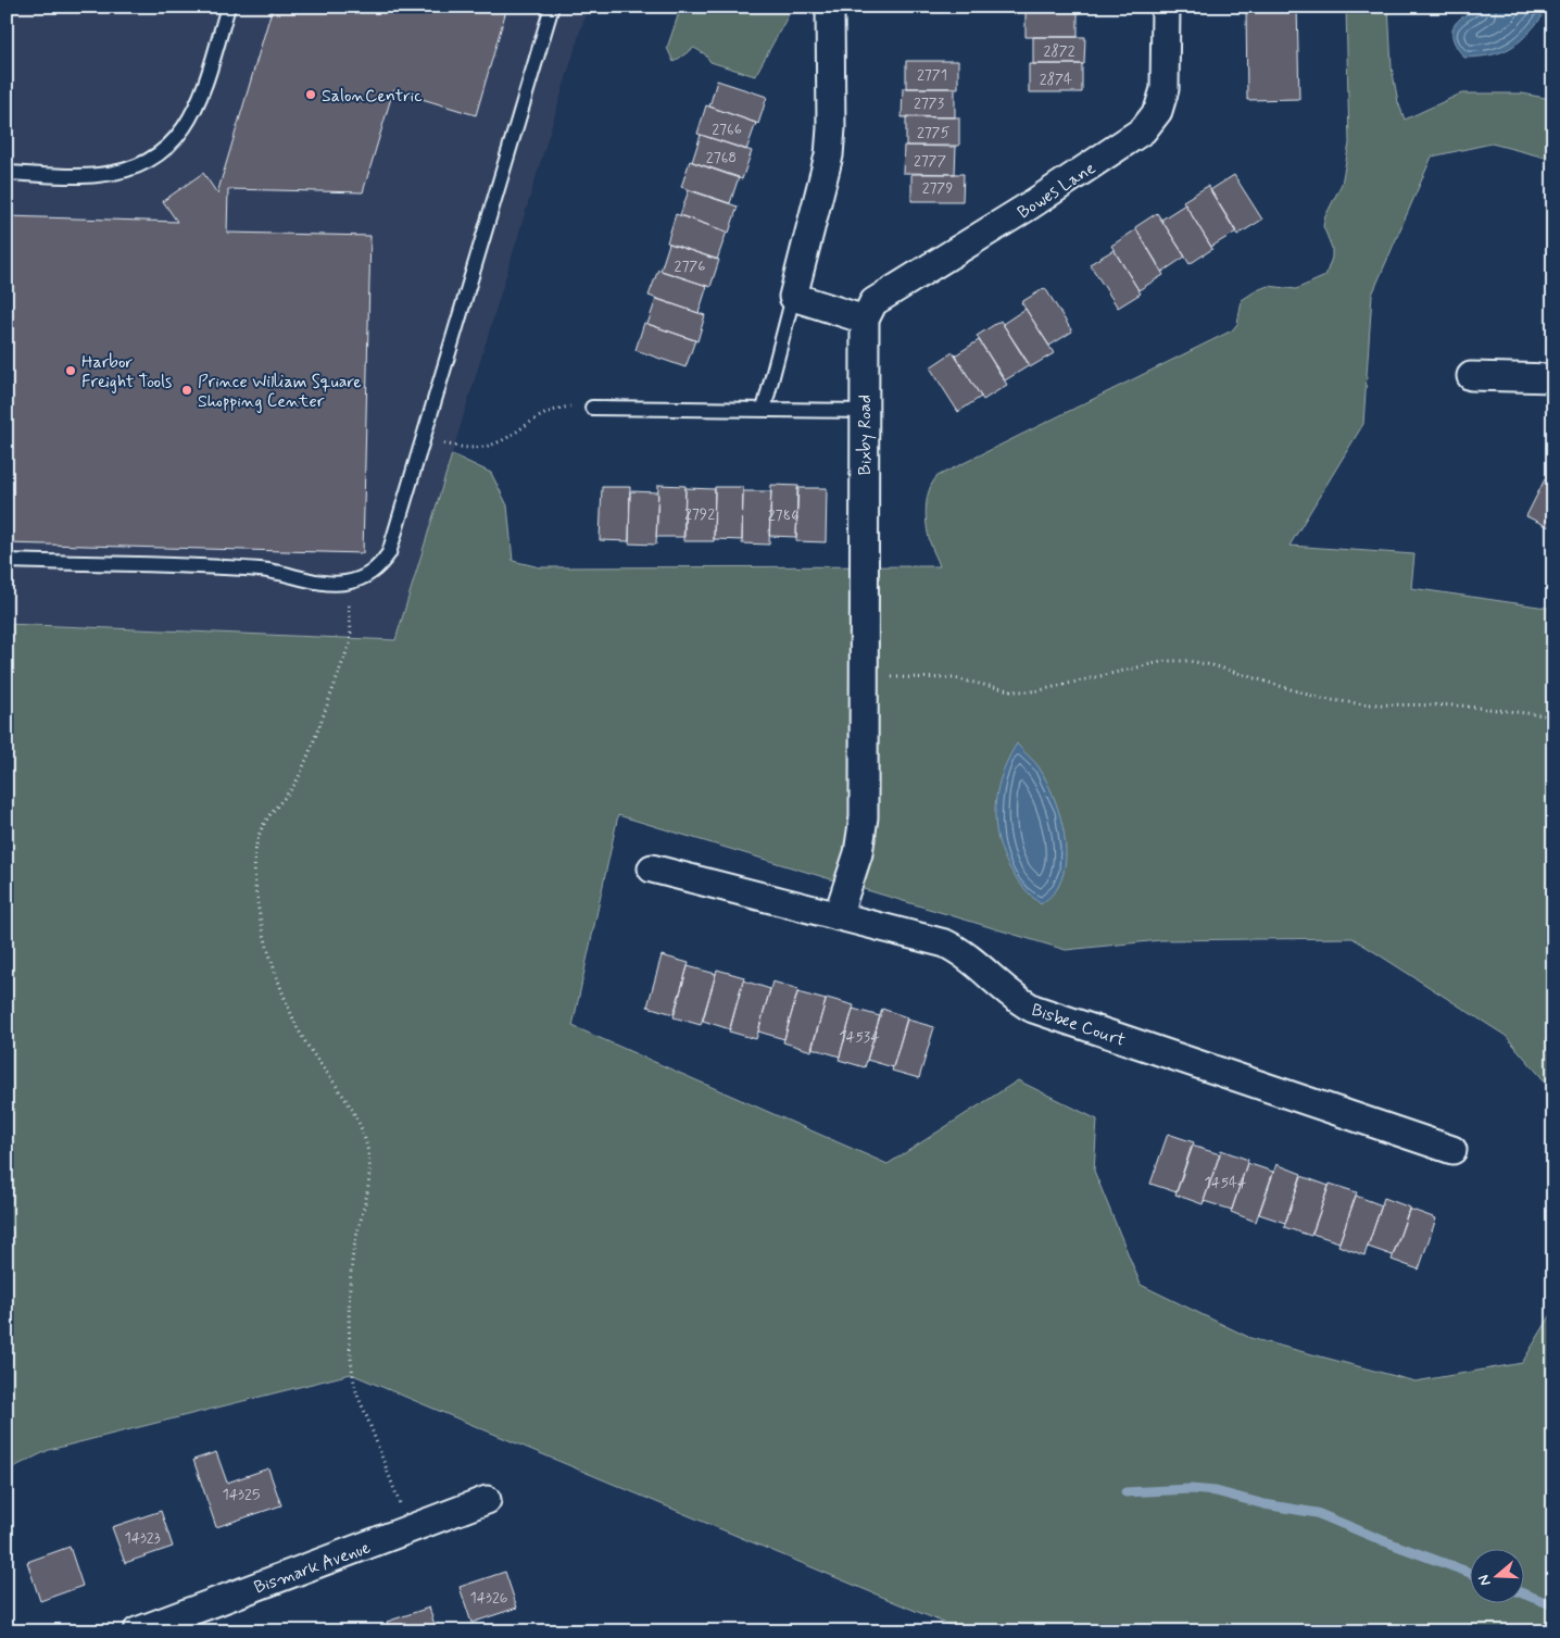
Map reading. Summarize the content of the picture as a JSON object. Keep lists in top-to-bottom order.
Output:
{
  "streets": {
    "street": [
      "Bowes Lane",
      "Bixby Road",
      "Bisbee Court",
      "Bismark Avenue"
    ]
  },
  "crossings": [
    ["Bowes Lane", "Bixby Road"],
    ["Bixby Road", "Bisbee Court"]
  ],
  "places": ["SalonCentric", "Harbor Freight Tools", "Prince William Square Shopping Center"],
  "house_numbers": [
    "2872",
    "2771",
    "2874",
    "2773",
    "2766",
    "2775",
    "2768",
    "2777",
    "2779",
    "2776",
    "2792",
    "2786",
    "14534",
    "14544",
    "14325",
    "14323",
    "14326"
  ],
  "north": "left"
}
